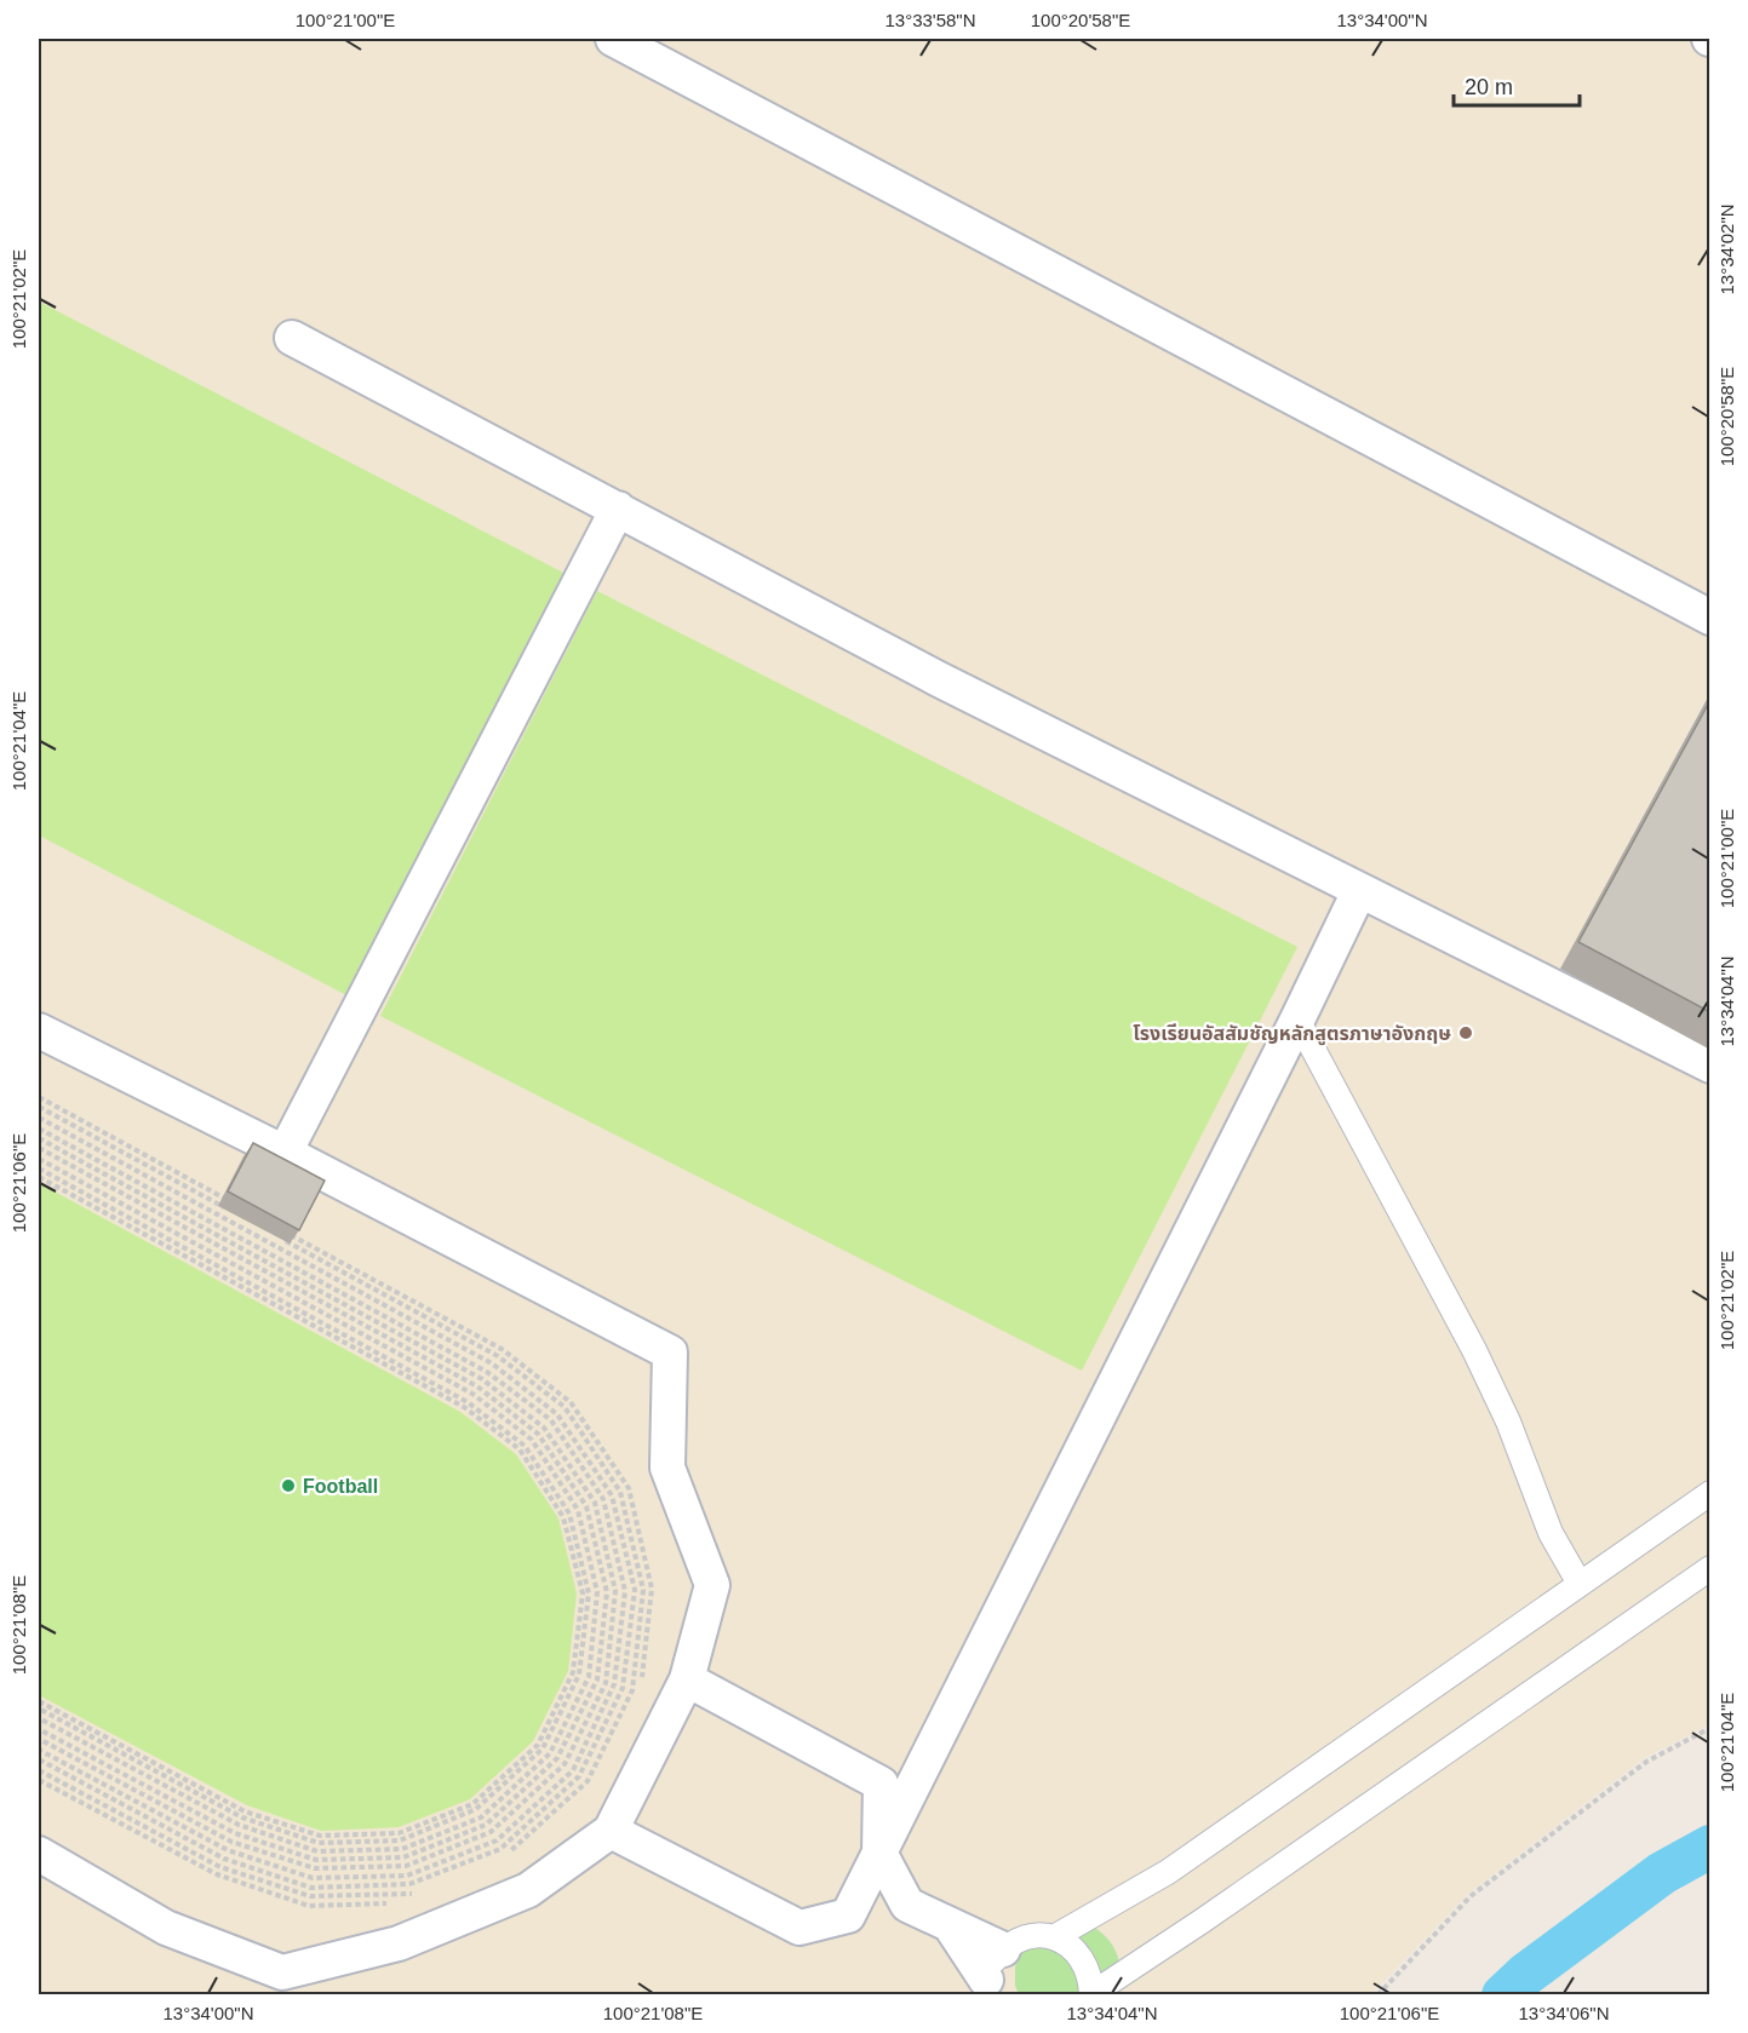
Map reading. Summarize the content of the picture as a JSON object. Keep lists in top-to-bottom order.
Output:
{
  "places": ["โรงเรียนอัสสัมชัญหลักสูตรภาษาอังกฤษ", "Football"],
  "scale_bar": "20 m",
  "coordinates": [
    "100°21'00\"E",
    "13°33'58\"N",
    "100°20'58\"E",
    "13°34'00\"N",
    "13°34'02\"N",
    "100°21'02\"E",
    "100°21'04\"E",
    "13°34'04\"N",
    "100°21'06\"E",
    "100°21'08\"E",
    "13°34'06\"N"
  ]
}
